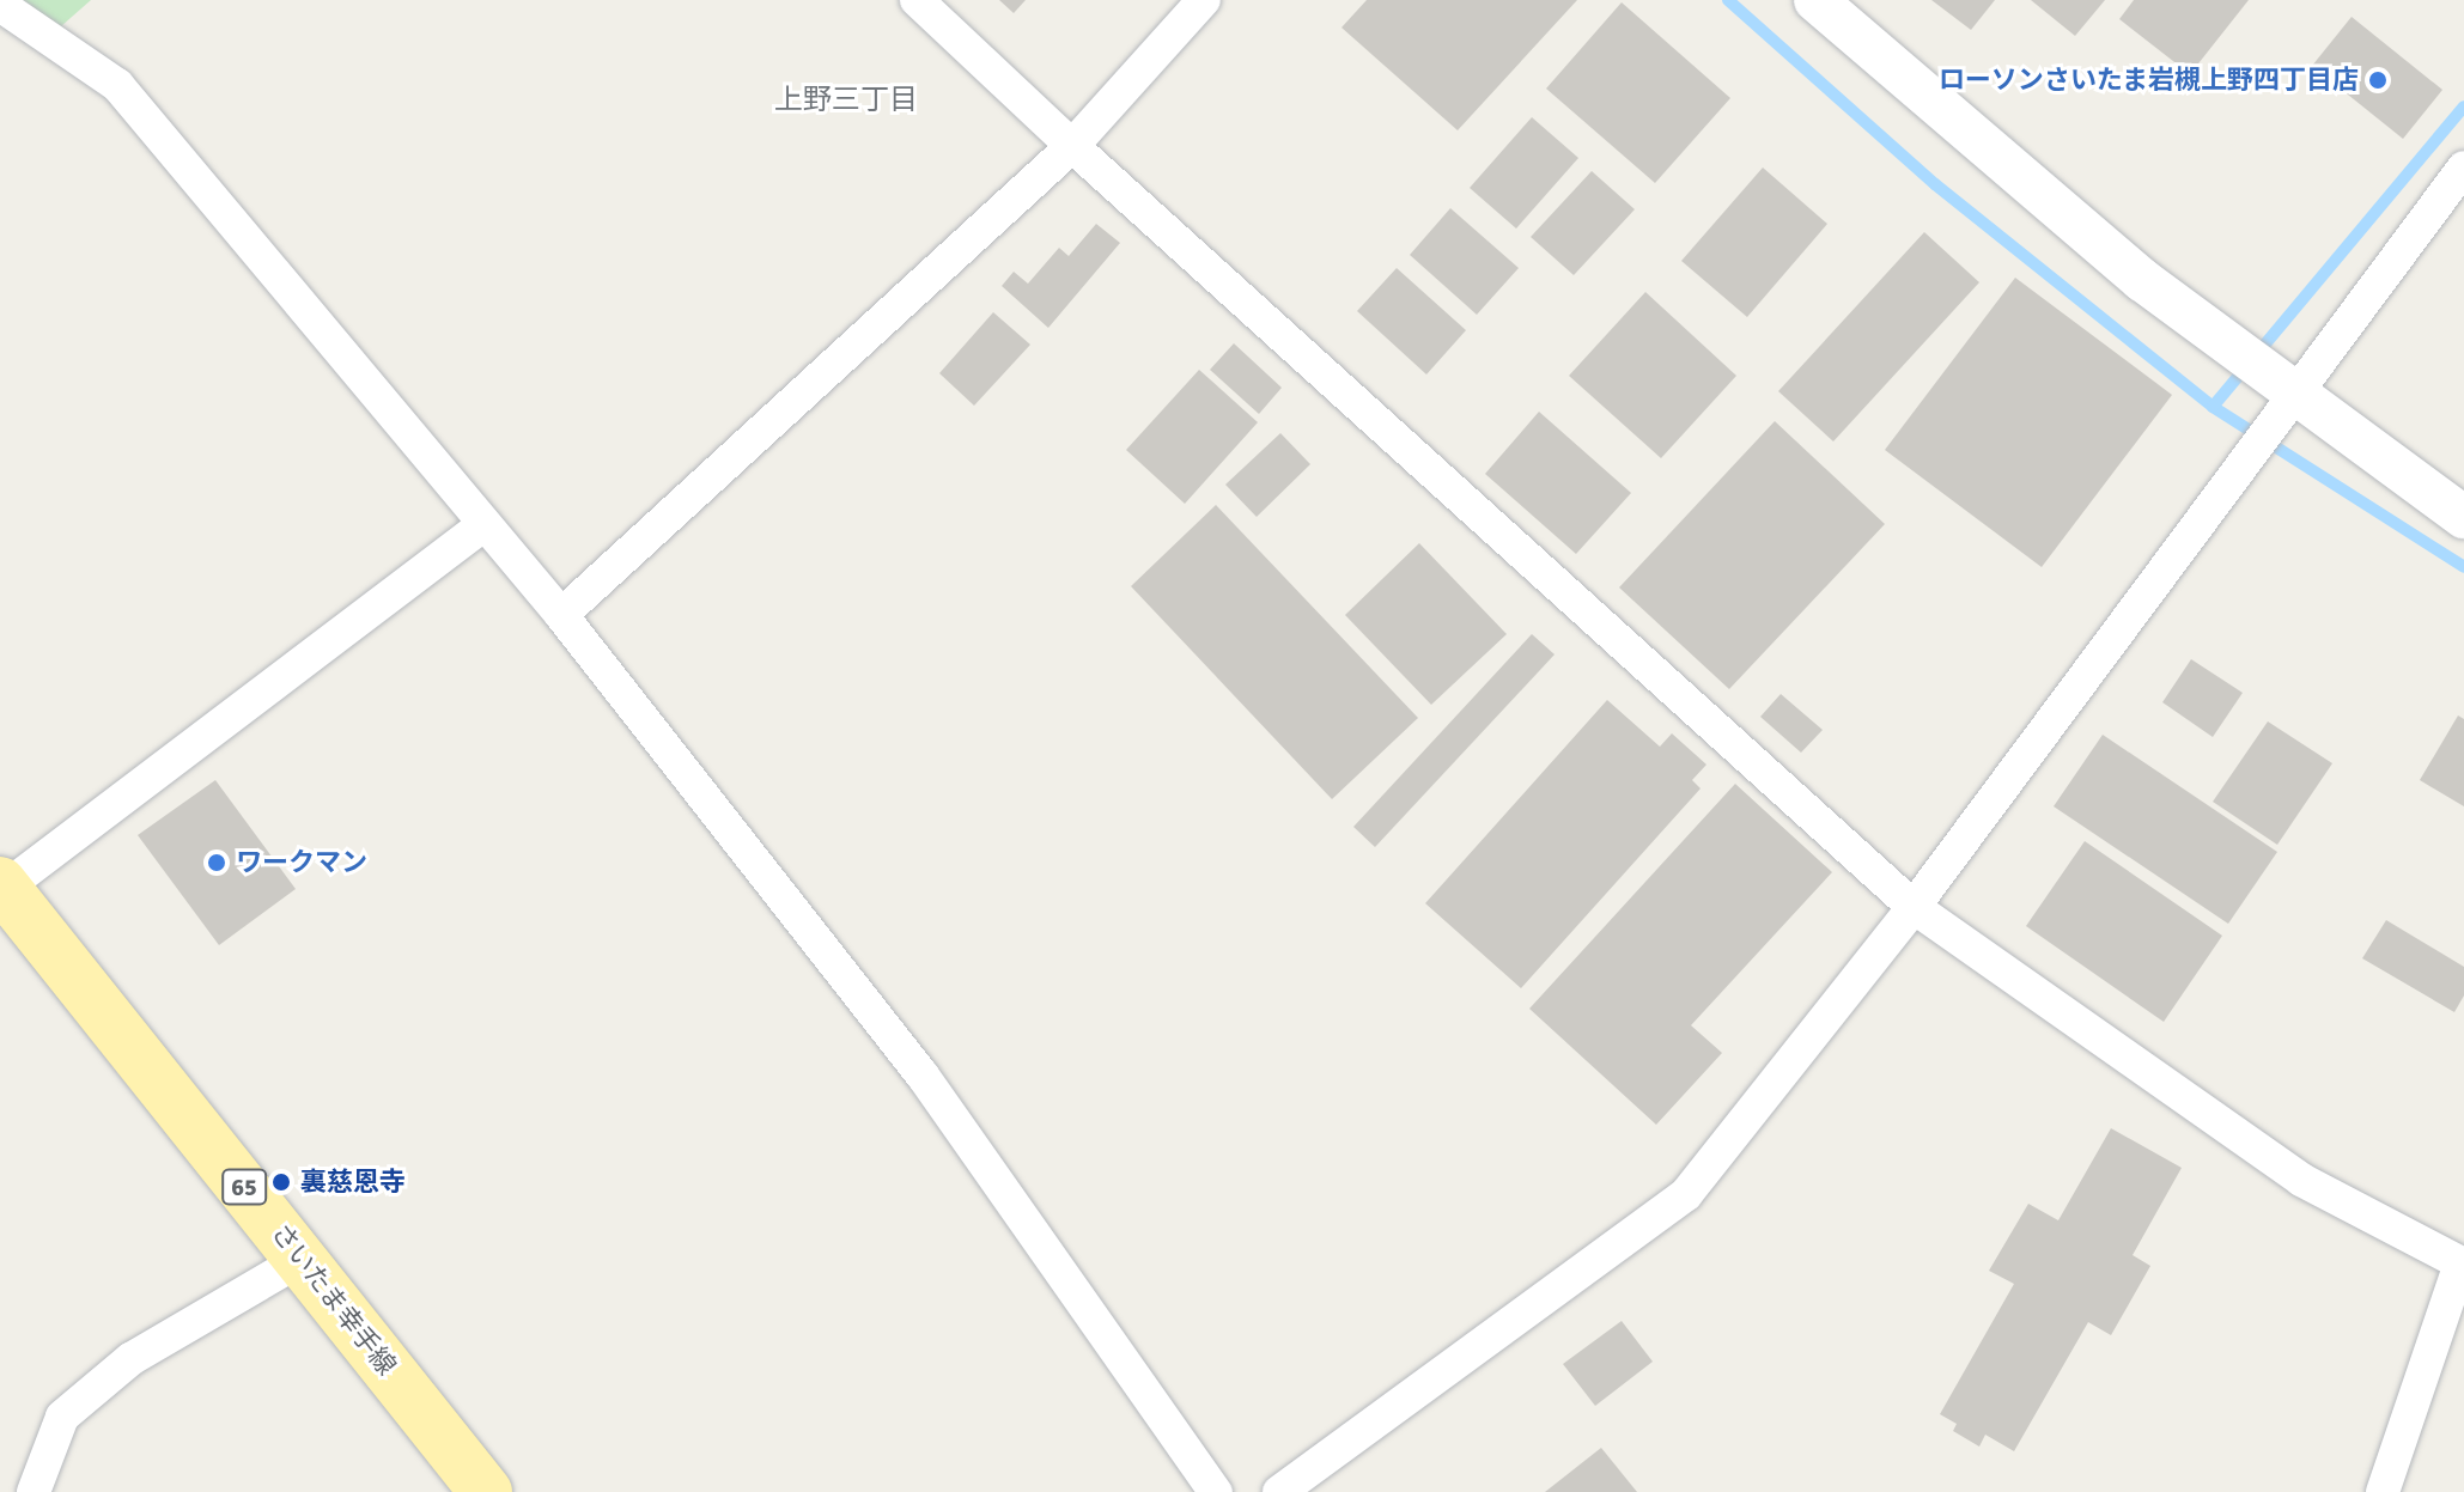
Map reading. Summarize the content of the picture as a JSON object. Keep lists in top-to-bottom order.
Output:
{
  "streets": {
    "main road": ["65", "さいたま幸手線"]
  },
  "districts": ["上野三丁目"],
  "places": ["ローソンさいたま岩槻上野四丁目店", "ワークマン", "裏慈恩寺"]
}
